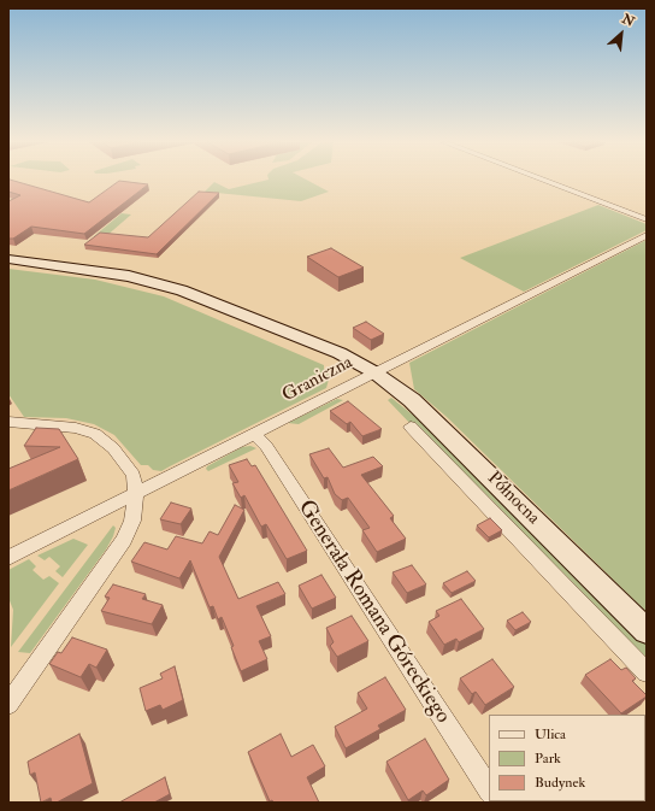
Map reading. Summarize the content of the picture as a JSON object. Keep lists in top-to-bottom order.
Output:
{
  "streets": {
    "main road": ["Północna"],
    "street": ["Graniczna", "Generała Romana Góreckiego"]
  },
  "crossings": [
    ["Graniczna", "Północna"],
    ["Graniczna", "Generała Romana Góreckiego"]
  ],
  "legend": ["Ulica", "Park", "Budynek"],
  "north": "top right"
}
